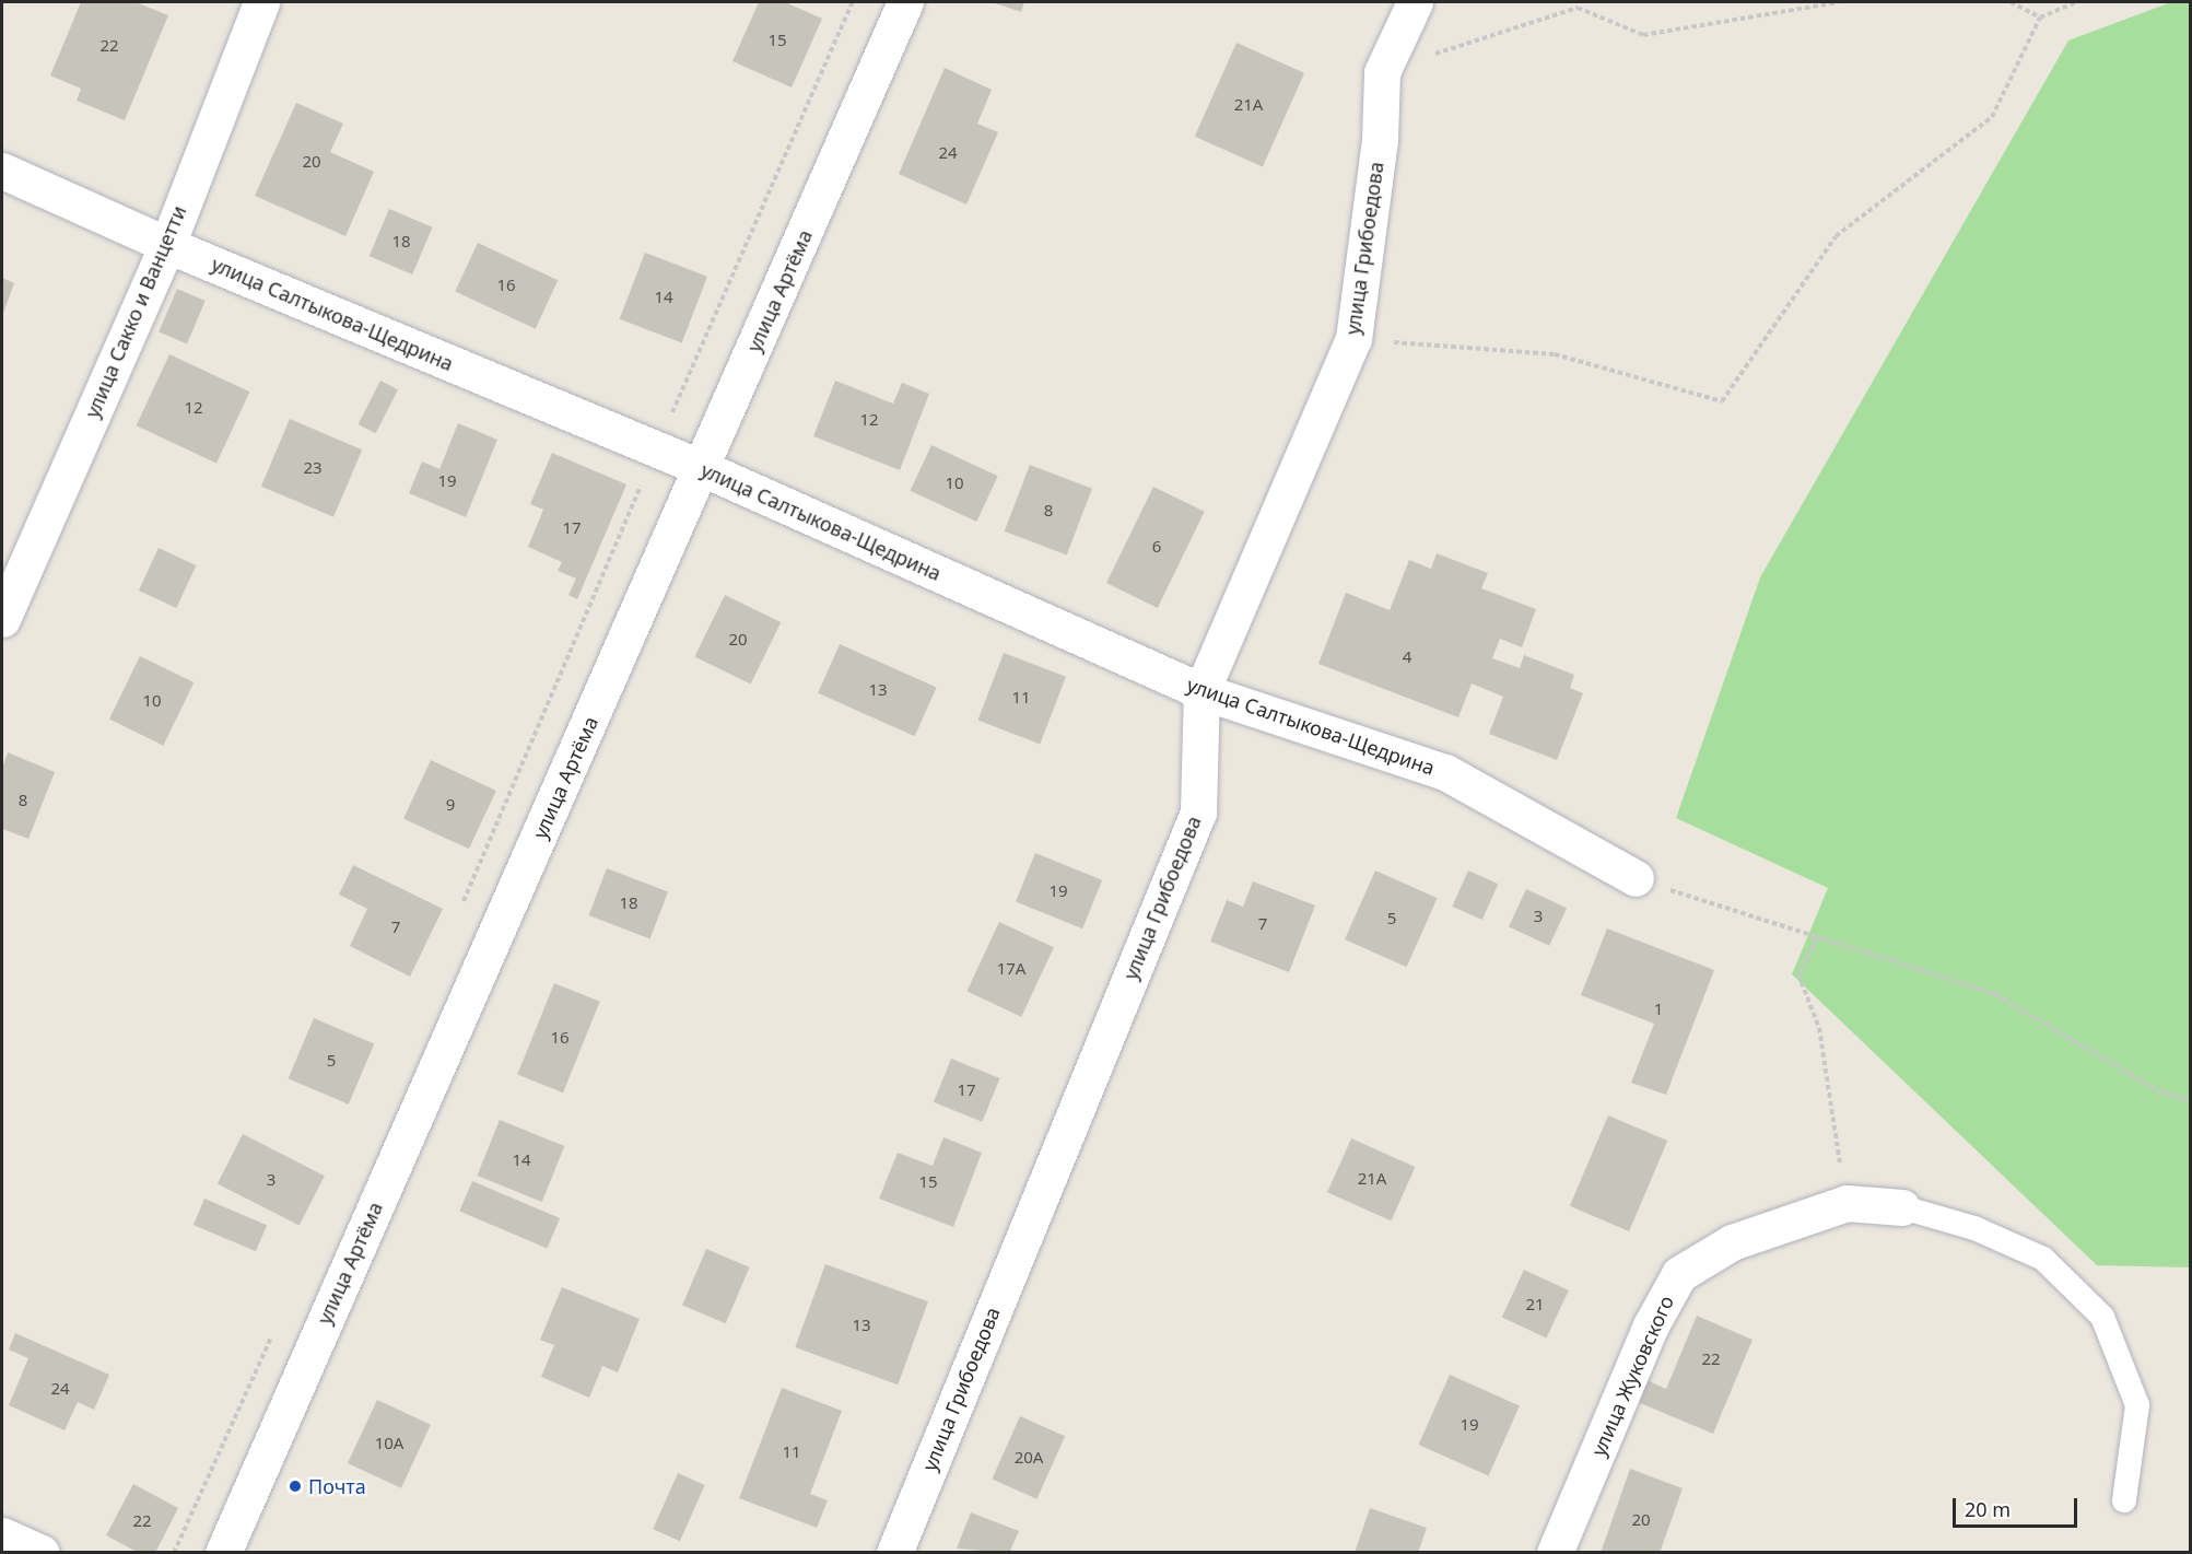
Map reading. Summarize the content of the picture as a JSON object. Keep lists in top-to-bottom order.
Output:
{
  "streets": {
    "street": [
      "улица Грибоедова",
      "улица Артёма",
      "улица Сакко и Ванцетти",
      "улица Салтыкова-Щедрина",
      "улица Жуковского"
    ]
  },
  "crossings": [
    ["улица Грибоедова", "улица Салтыкова-Щедрина"],
    ["улица Артёма", "улица Салтыкова-Щедрина"],
    ["улица Сакко и Ванцетти", "улица Салтыкова-Щедрина"]
  ],
  "places": ["Почта"],
  "house_numbers": [
    "15",
    "22",
    "21А",
    "24",
    "20",
    "18",
    "16",
    "14",
    "12",
    "12",
    "23",
    "19",
    "10",
    "8",
    "17",
    "6",
    "20",
    "4",
    "13",
    "11",
    "10",
    "8",
    "9",
    "19",
    "18",
    "3",
    "5",
    "7",
    "7",
    "17А",
    "1",
    "16",
    "5",
    "17",
    "14",
    "21А",
    "3",
    "15",
    "21",
    "13",
    "22",
    "24",
    "19",
    "10А",
    "11",
    "20А",
    "20",
    "22"
  ],
  "scale_bar": "20 m"
}
